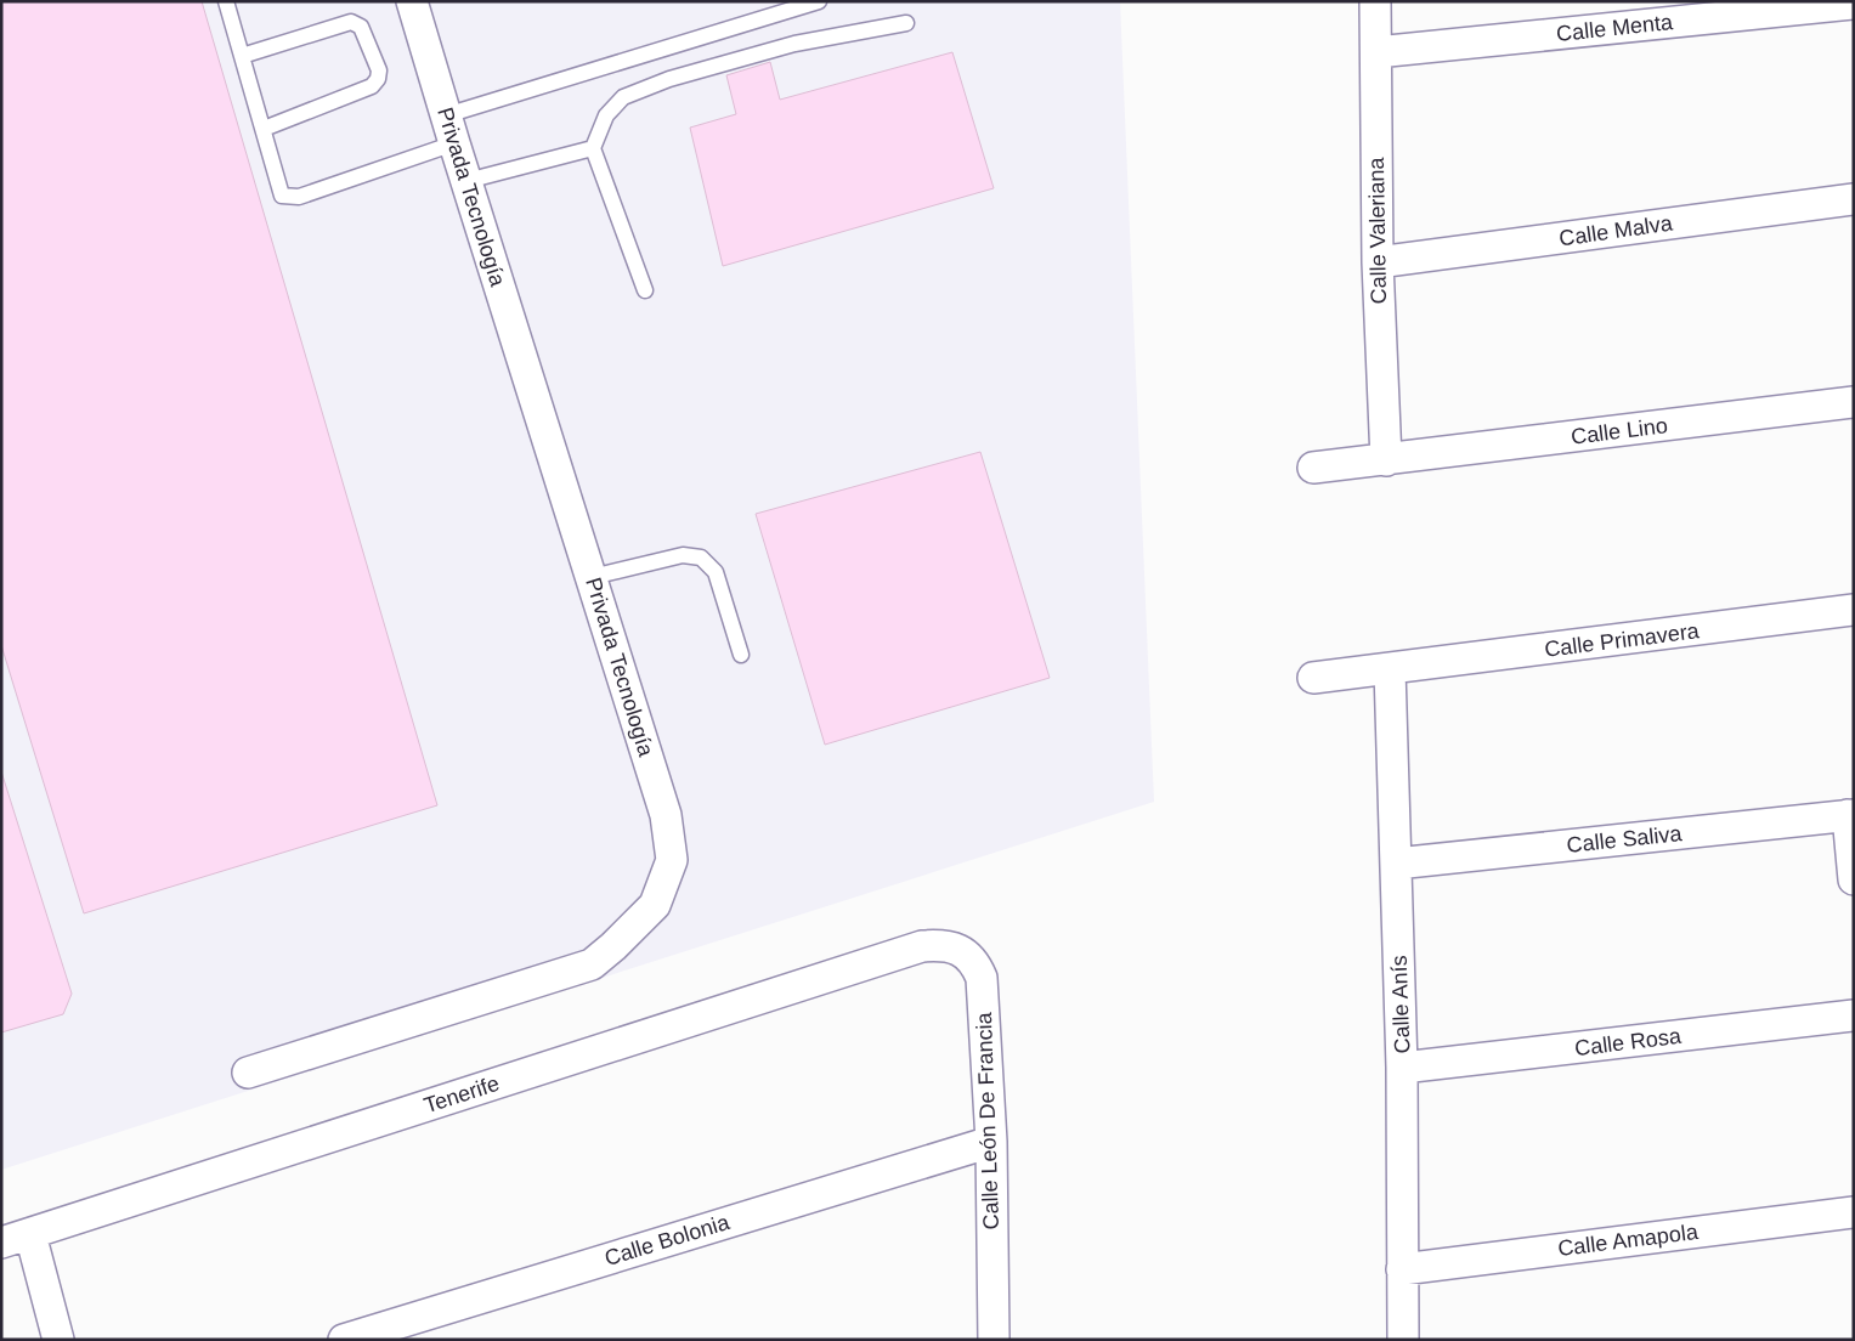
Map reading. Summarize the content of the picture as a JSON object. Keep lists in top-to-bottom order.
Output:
{
  "streets": {
    "street": [
      "Calle Menta",
      "Privada Tecnología",
      "Calle Valeriana",
      "Calle Malva",
      "Calle Lino",
      "Calle Primavera",
      "Calle Saliva",
      "Calle Anís",
      "Calle Rosa",
      "Tenerife",
      "Calle León De Francia",
      "Calle Bolonia",
      "Calle Amapola"
    ]
  },
  "crossings": [
    ["Calle Menta", "Calle Valeriana"],
    ["Calle Valeriana", "Calle Malva"],
    ["Calle Valeriana", "Calle Lino"],
    ["Calle Primavera", "Calle Anís"],
    ["Calle Saliva", "Calle Anís"],
    ["Calle Anís", "Calle Rosa"],
    ["Calle Anís", "Calle Amapola"],
    ["Tenerife", "Calle León De Francia"],
    ["Calle León De Francia", "Calle Bolonia"]
  ]
}
